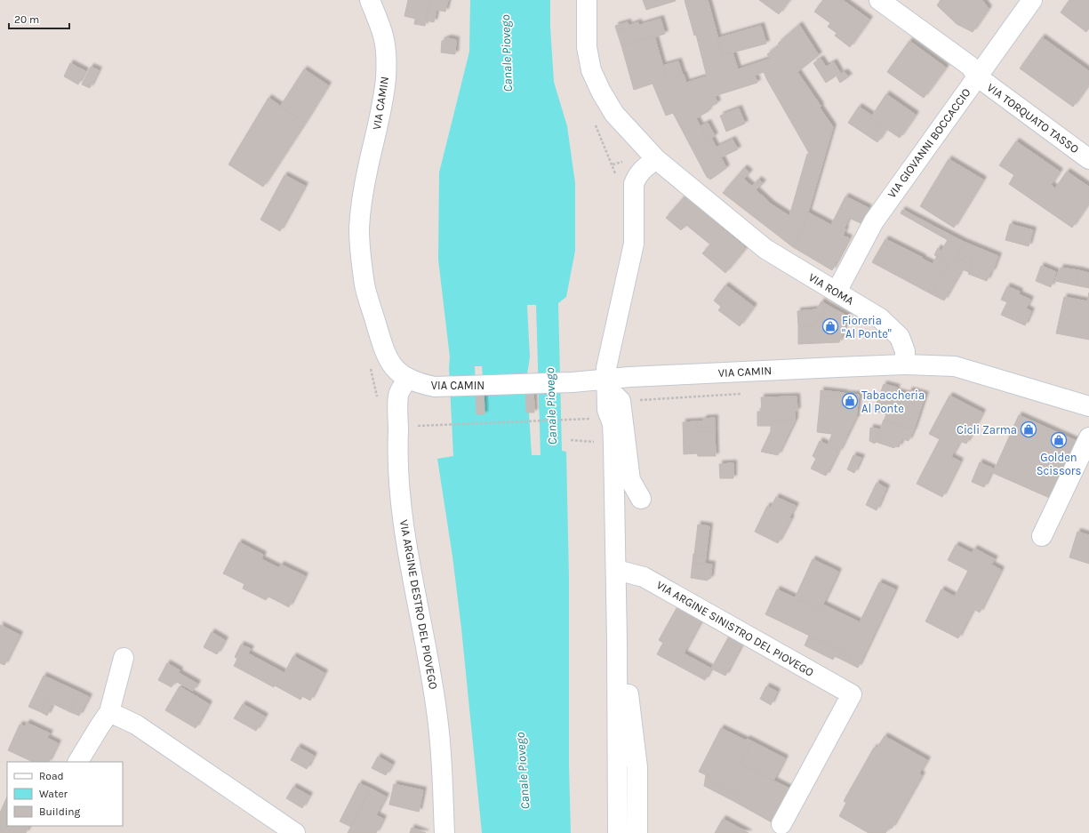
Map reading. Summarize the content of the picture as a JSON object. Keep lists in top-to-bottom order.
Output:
{
  "streets": {
    "street": [
      "VIA CAMIN",
      "VIA TORQUATO TASSO",
      "VIA GIOVANNI BOCCACCIO",
      "VIA ROMA",
      "VIA ARGINE DESTRO DEL PIOVEGO",
      "VIA ARGINE SINISTRO DEL PIOVEGO"
    ]
  },
  "crossings": [
    ["VIA CAMIN", "VIA ROMA"],
    ["VIA CAMIN", "VIA ARGINE DESTRO DEL PIOVEGO"],
    ["VIA TORQUATO TASSO", "VIA GIOVANNI BOCCACCIO"],
    ["VIA GIOVANNI BOCCACCIO", "VIA ROMA"]
  ],
  "water": ["Canale Piovego"],
  "places": {
    "shop": [
      "Fioreria \"Al Ponte\"",
      "Tabaccheria Al Ponte",
      "Cicli Zarma",
      "Golden Scissors"
    ]
  },
  "legend": ["Road", "Water", "Building"],
  "scale_bar": "20 m"
}
